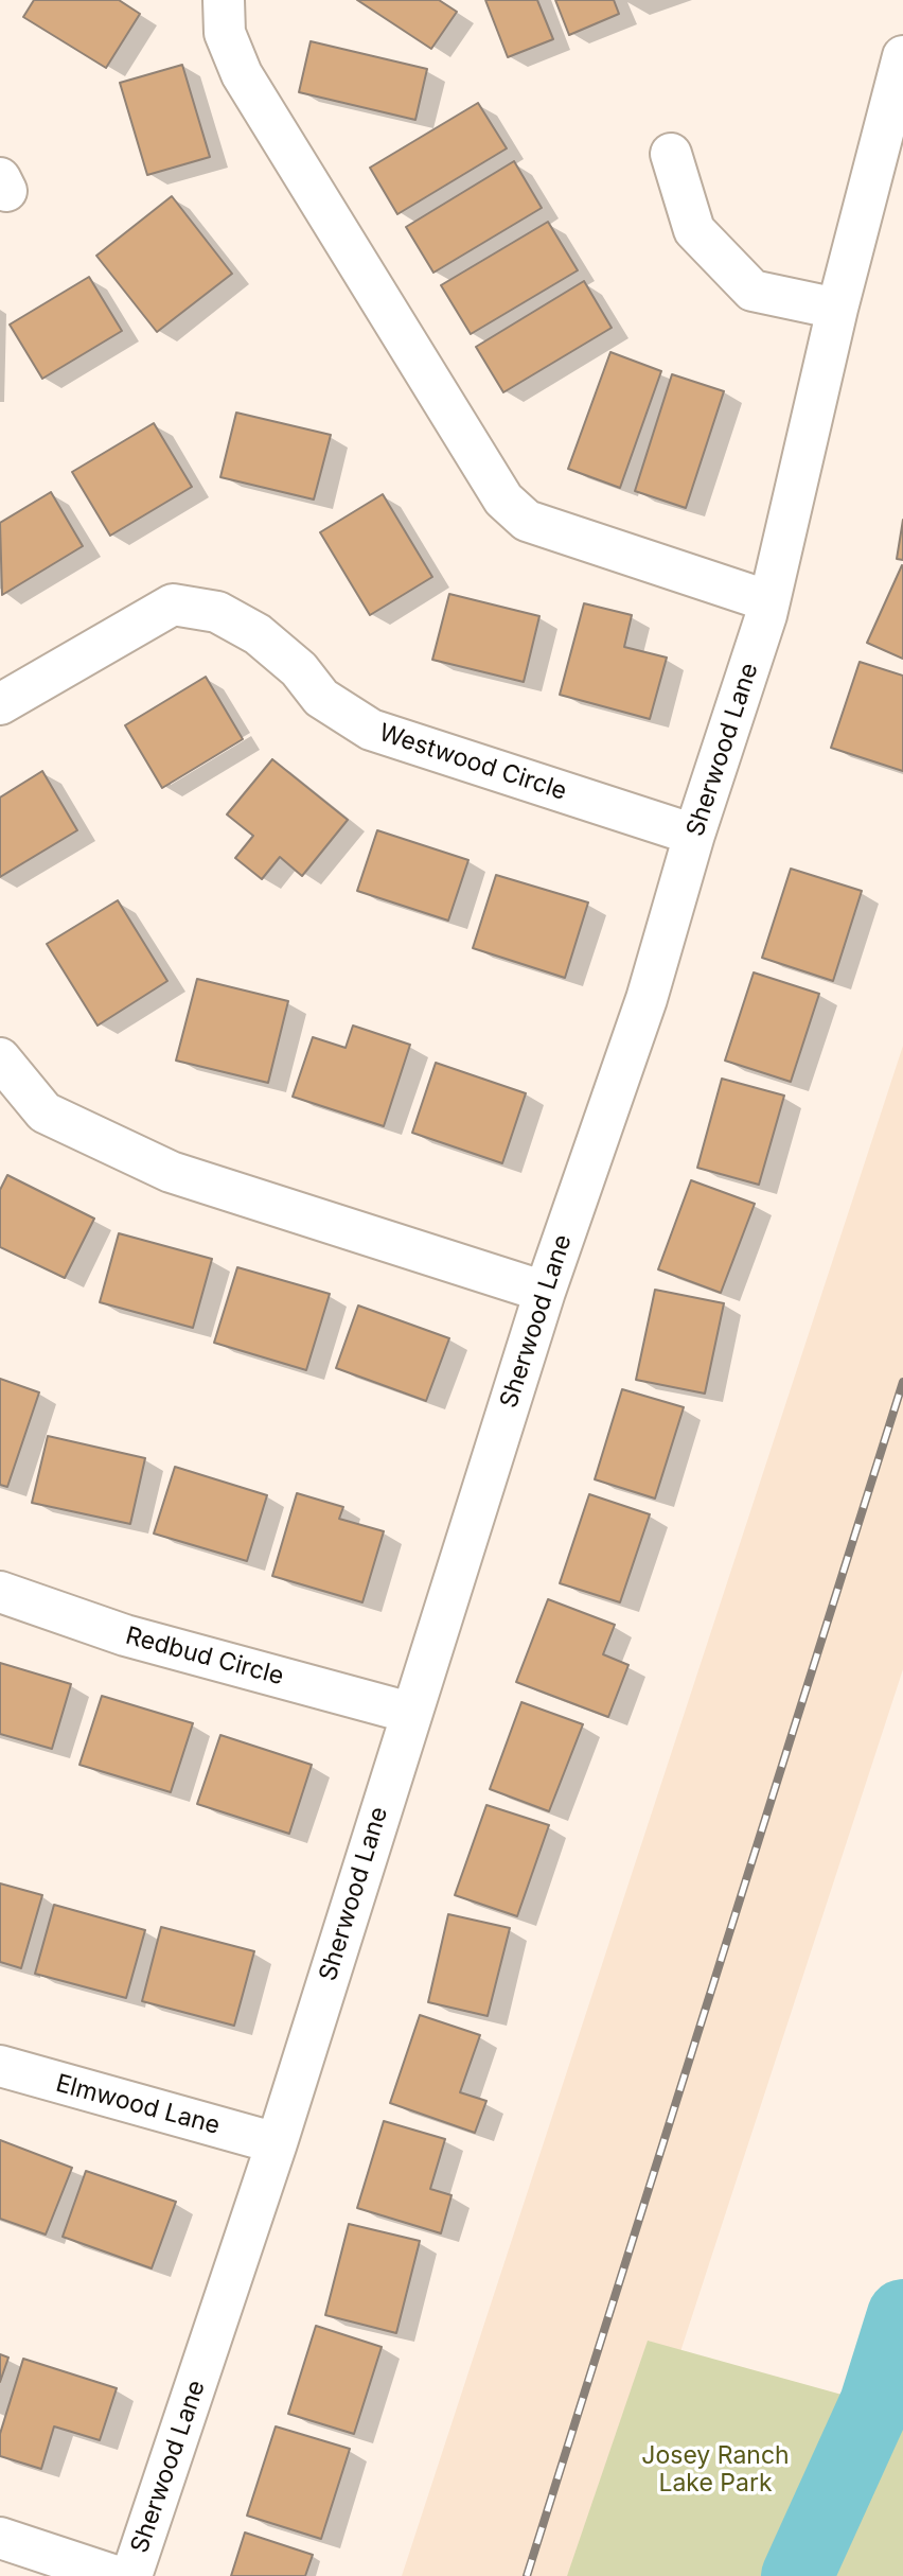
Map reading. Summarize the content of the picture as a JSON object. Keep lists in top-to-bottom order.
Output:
{
  "streets": {
    "street": [
      "Sherwood Lane",
      "Westwood Circle",
      "Redbud Circle",
      "Elmwood Lane"
    ]
  },
  "crossings": [
    ["Sherwood Lane", "Westwood Circle"],
    ["Sherwood Lane", "Redbud Circle"],
    ["Sherwood Lane", "Elmwood Lane"]
  ],
  "parks": ["Josey Ranch Lake Park"]
}
